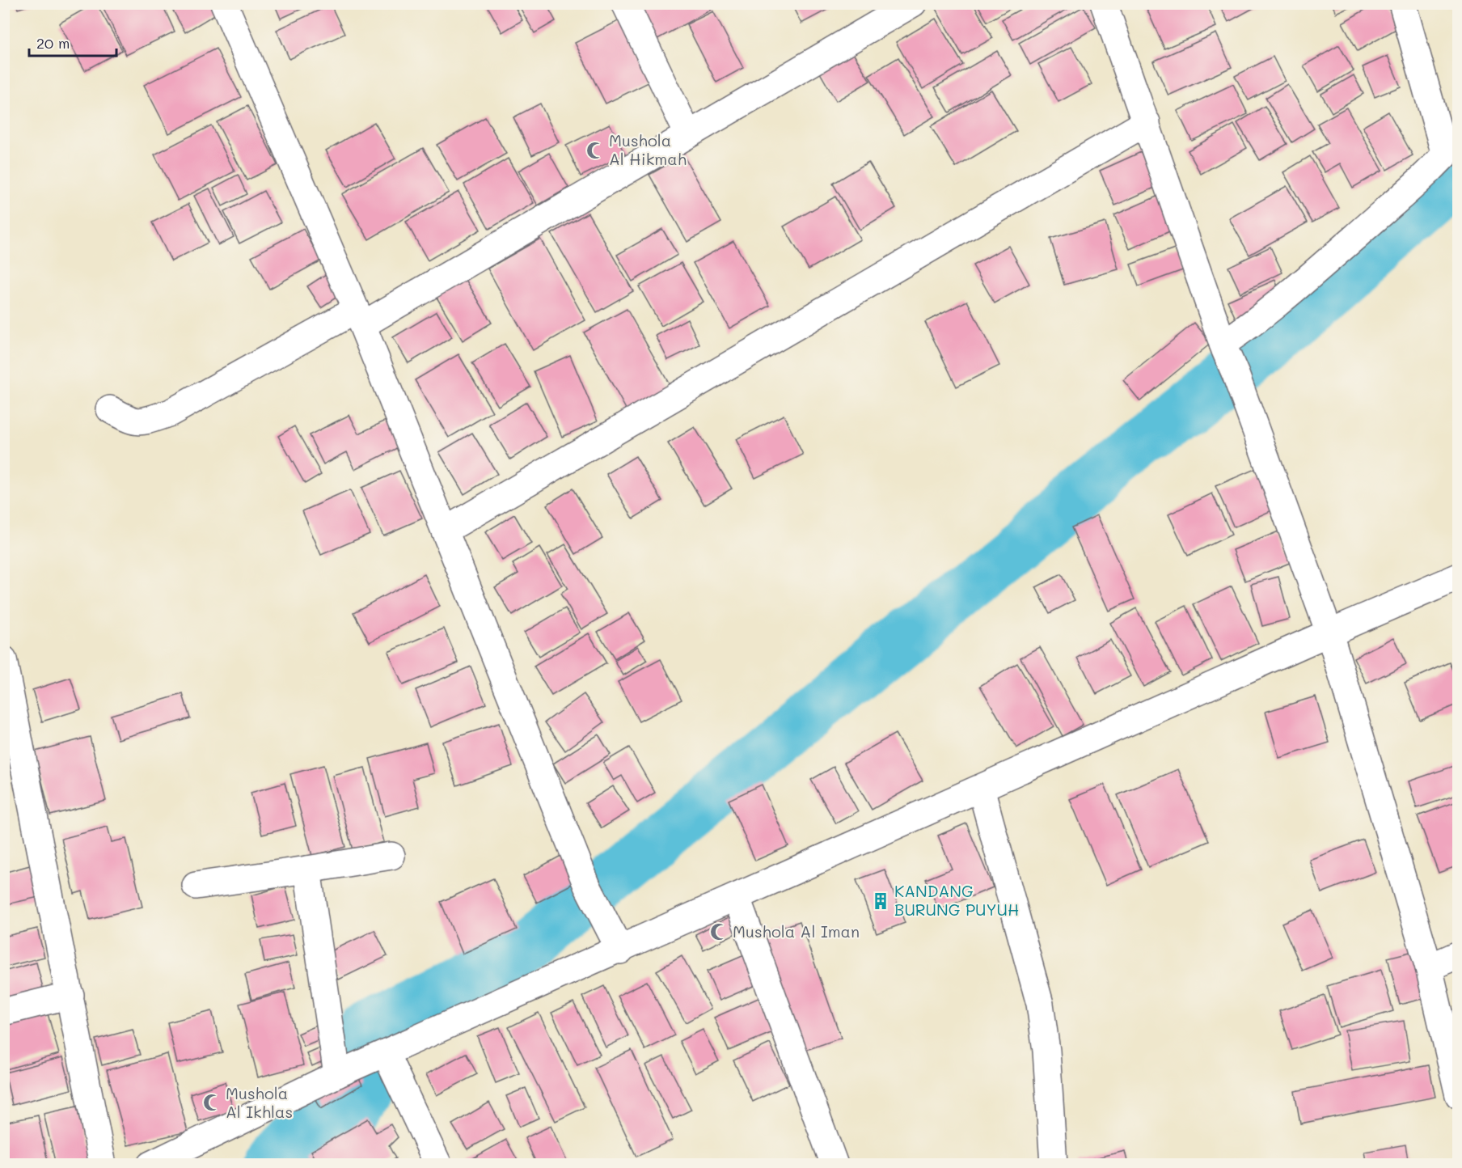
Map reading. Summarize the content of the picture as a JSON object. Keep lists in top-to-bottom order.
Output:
{
  "places": {
    "mosque": ["Mushola Al Hikmah", "Mushola Al Iman", "Mushola Al Ikhlas"],
    "building": ["KANDANG BURUNG PUYUH"]
  },
  "scale_bar": "20 m"
}
